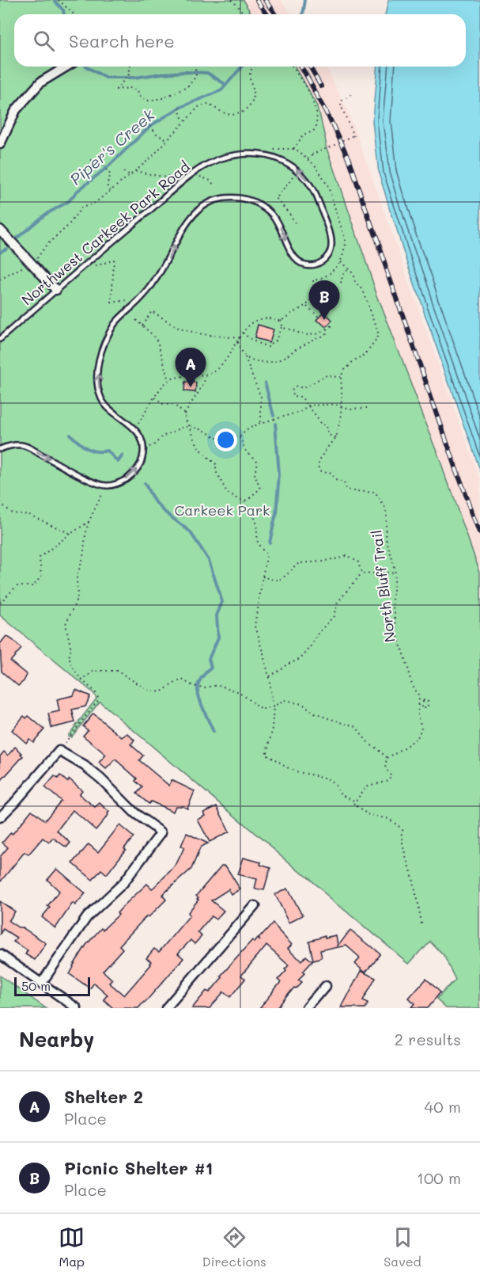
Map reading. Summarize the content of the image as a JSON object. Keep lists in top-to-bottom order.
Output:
{
  "streets": {
    "lane": ["Northwest Carkeek Park Road"],
    "path": ["North Bluff Trail"]
  },
  "water": ["Piper's Creek"],
  "parks": ["Carkeek Park"],
  "scale_bar": "50 m",
  "page": {
    "search": "Search here",
    "pins": ["B", "A"],
    "scale": "50 m",
    "heading": ["Nearby", "2 results"],
    "list": [
      {
        "mark": "A",
        "name": "Shelter 2",
        "note": "Place",
        "value": "40 m"
      },
      {
        "mark": "B",
        "name": "Picnic Shelter #1",
        "note": "Place",
        "value": "100 m"
      }
    ],
    "nav": ["Map", "Directions", "Saved"]
  }
}
